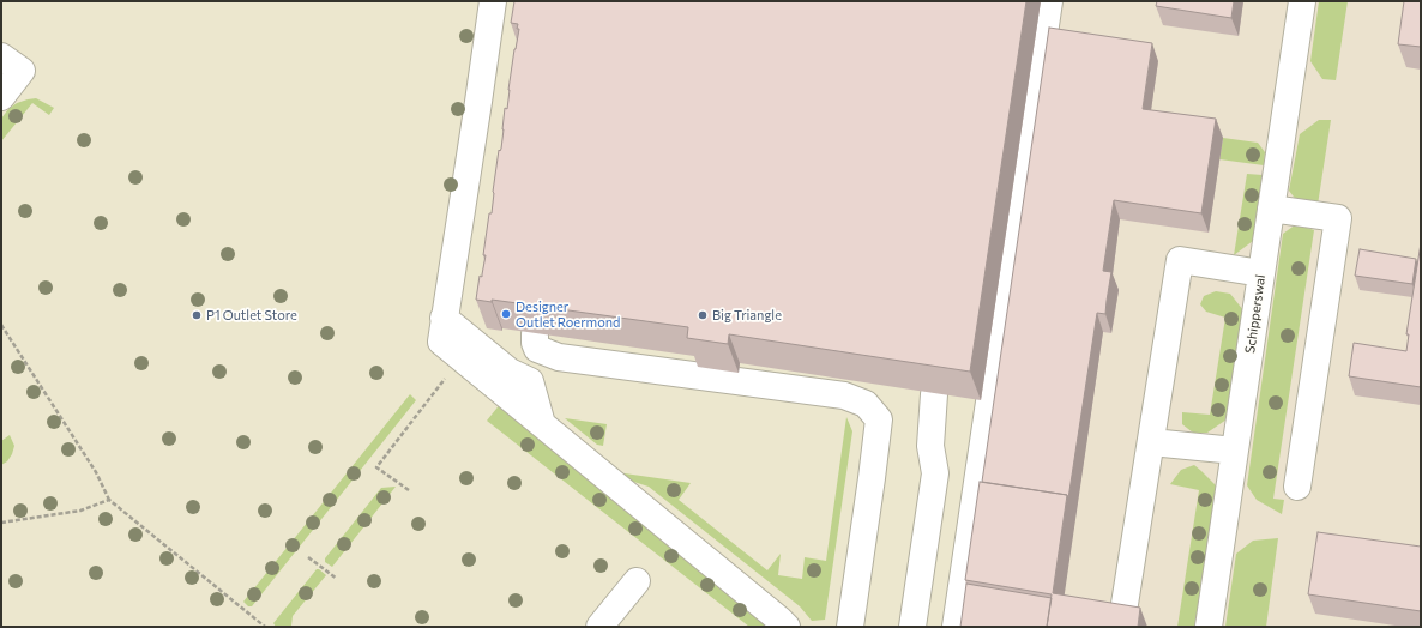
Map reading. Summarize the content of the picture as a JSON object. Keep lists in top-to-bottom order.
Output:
{
  "streets": {
    "street": ["Schipperswal"]
  },
  "places": ["Designer Outlet Roermond", "P1 Outlet Store", "Big Triangle"]
}
